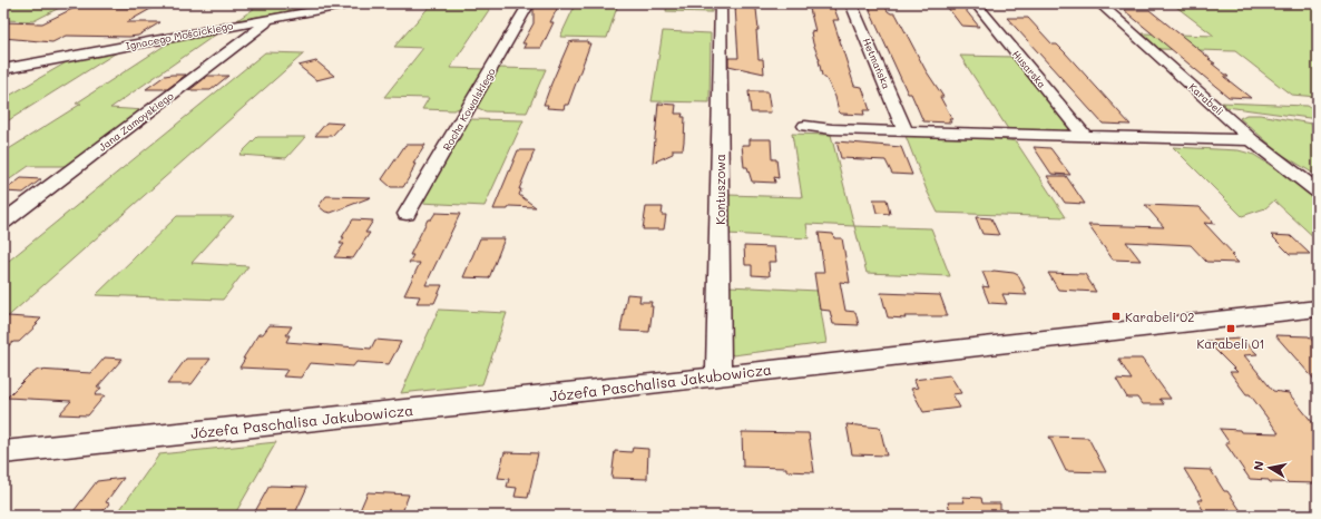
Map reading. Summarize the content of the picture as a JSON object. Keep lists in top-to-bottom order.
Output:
{
  "streets": {
    "street": [
      "Ignacego Mościckiego",
      "Hetmańska",
      "Husarska",
      "Karabeli",
      "Rocha Kowalskiego",
      "Jana Zamoyskiego",
      "Kontuszowa",
      "Józefa Paschalisa Jakubowicza"
    ]
  },
  "crossings": [
    ["Ignacego Mościckiego", "Jana Zamoyskiego"],
    ["Kontuszowa", "Józefa Paschalisa Jakubowicza"]
  ],
  "places": {
    "transit": ["Karabeli 02", "Karabeli 01"]
  },
  "north": "left"
}
